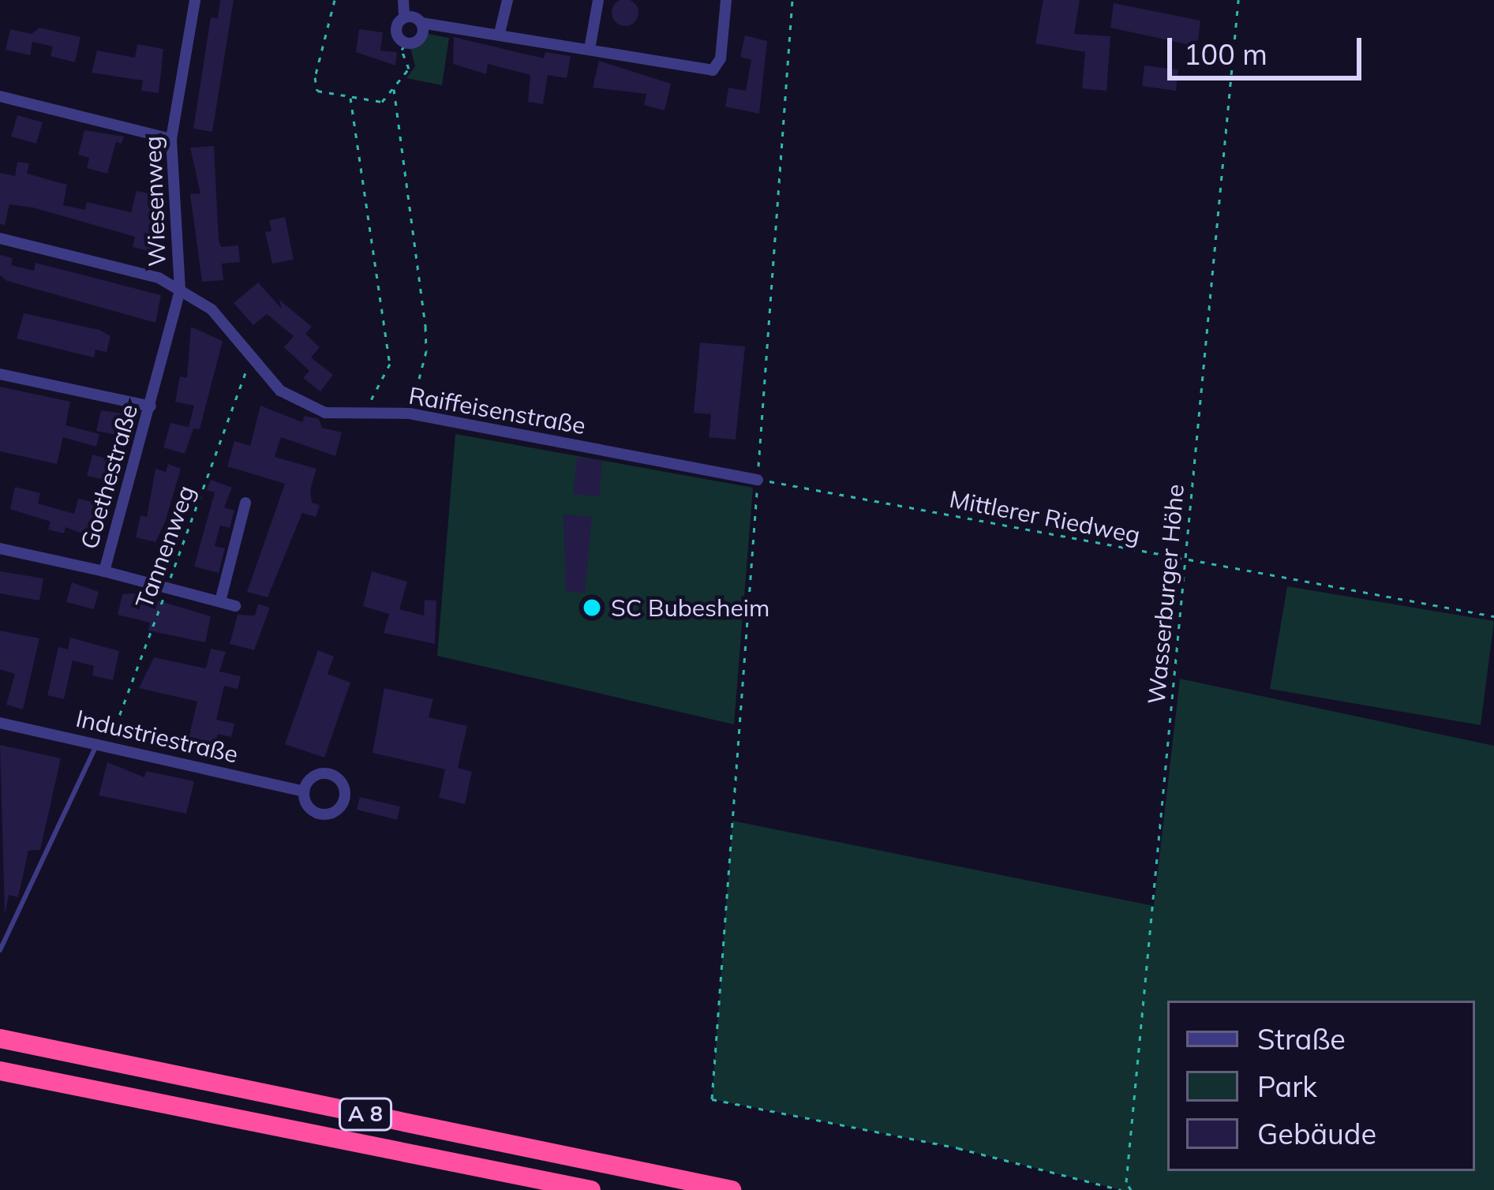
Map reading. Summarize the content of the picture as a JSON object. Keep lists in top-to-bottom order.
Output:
{
  "streets": {
    "highway": ["A 8"],
    "street": [
      "Wiesenweg",
      "Raiffeisenstraße",
      "Goethestraße",
      "Industriestraße"
    ],
    "path": ["Mittlerer Riedweg", "Tannenweg", "Wasserburger Höhe"]
  },
  "crossings": [
    ["Wiesenweg", "Raiffeisenstraße"],
    ["Wiesenweg", "Goethestraße"],
    ["Raiffeisenstraße", "Goethestraße"],
    ["Raiffeisenstraße", "Mittlerer Riedweg"],
    ["Raiffeisenstraße", "Tannenweg"],
    ["Mittlerer Riedweg", "Wasserburger Höhe"],
    ["Tannenweg", "Industriestraße"]
  ],
  "places": ["SC Bubesheim"],
  "legend": ["Straße", "Park", "Gebäude"],
  "scale_bar": "100 m"
}
